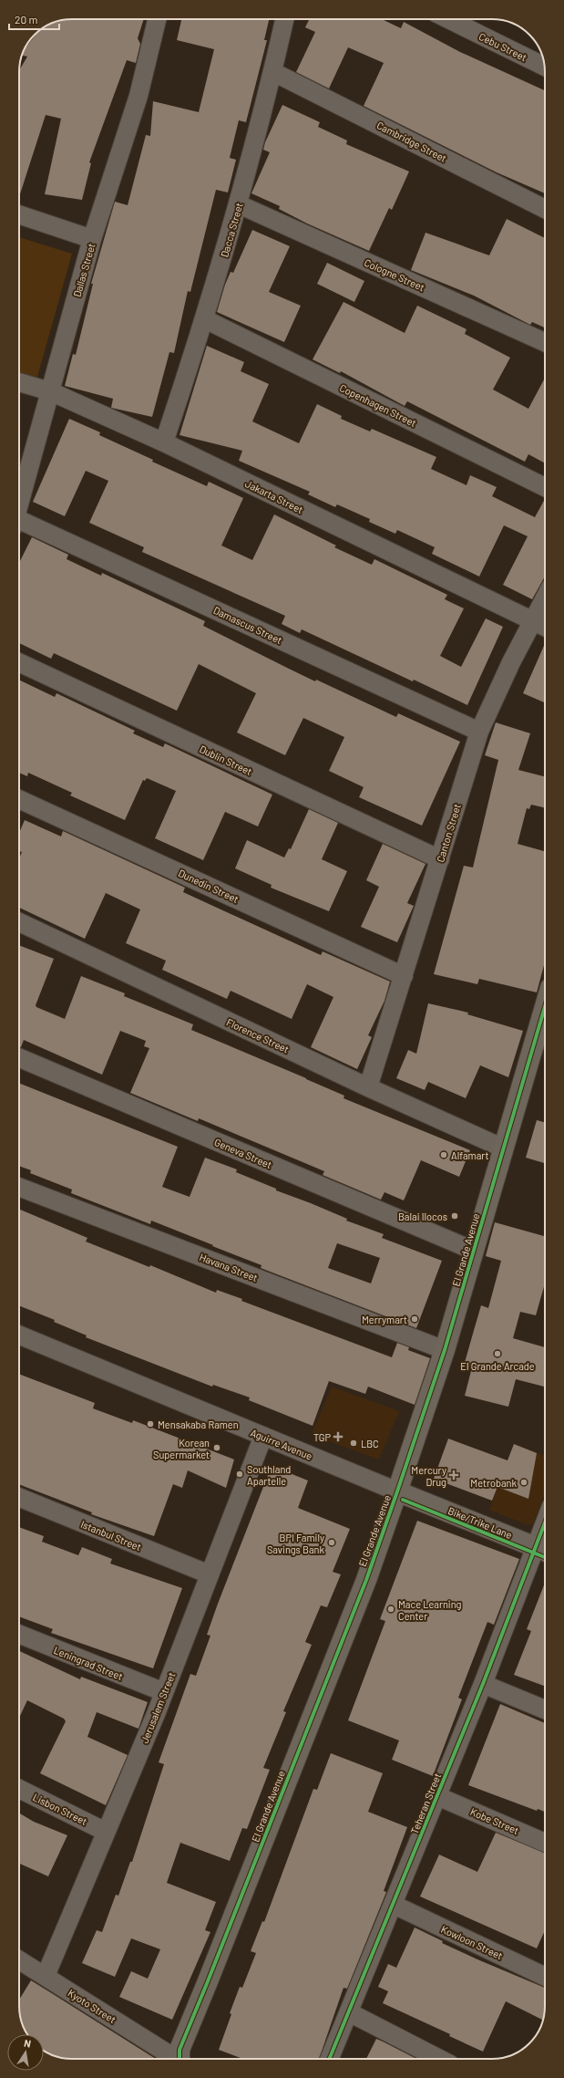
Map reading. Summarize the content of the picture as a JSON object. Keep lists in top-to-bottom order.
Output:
{
  "streets": {
    "street": [
      "Cebu Street",
      "Cambridge Street",
      "Dacca Street",
      "Dallas Street",
      "Cologne Street",
      "Copenhagen Street",
      "Jakarta Street",
      "Damascus Street",
      "Dublin Street",
      "Canton Street",
      "Dunedin Street",
      "Florence Street",
      "Geneva Street",
      "El Grande Avenue",
      "Havana Street",
      "Aguirre Avenue",
      "Istanbul Street",
      "Leningrad Street",
      "Jerusalem Street",
      "Teheran Street",
      "Lisbon Street",
      "Kobe Street",
      "Kowloon Street",
      "Kyoto Street"
    ],
    "cycle path": ["Bike/Trike Lane"]
  },
  "crossings": [
    ["Cambridge Street", "Dacca Street"],
    ["Dacca Street", "Cologne Street"],
    ["Dacca Street", "Copenhagen Street"],
    ["Dacca Street", "Jakarta Street"],
    ["Dallas Street", "Jakarta Street"],
    ["Jakarta Street", "Canton Street"],
    ["Damascus Street", "Canton Street"],
    ["Dublin Street", "Canton Street"],
    ["Canton Street", "Dunedin Street"],
    ["Canton Street", "Florence Street"],
    ["Florence Street", "El Grande Avenue"],
    ["Geneva Street", "El Grande Avenue"],
    ["El Grande Avenue", "Havana Street"],
    ["El Grande Avenue", "Aguirre Avenue"],
    ["Aguirre Avenue", "Jerusalem Street"],
    ["Aguirre Avenue", "Teheran Street"],
    ["Istanbul Street", "Jerusalem Street"],
    ["Leningrad Street", "Jerusalem Street"],
    ["Jerusalem Street", "Lisbon Street"],
    ["Jerusalem Street", "Kyoto Street"],
    ["Teheran Street", "Kobe Street"],
    ["Teheran Street", "Kowloon Street"]
  ],
  "places": {
    "other": [
      "Alfamart",
      "Balai Ilocos",
      "Merrymart",
      "El Grande Arcade",
      "Mensakaba Ramen",
      "LBC",
      "Korean Supermarket",
      "Southland Apartelle",
      "Metrobank",
      "BPI Family Savings Bank",
      "Mace Learning Center"
    ],
    "health": ["TGP", "Mercury Drug"]
  },
  "scale_bar": "20 m",
  "north": "top"
}
